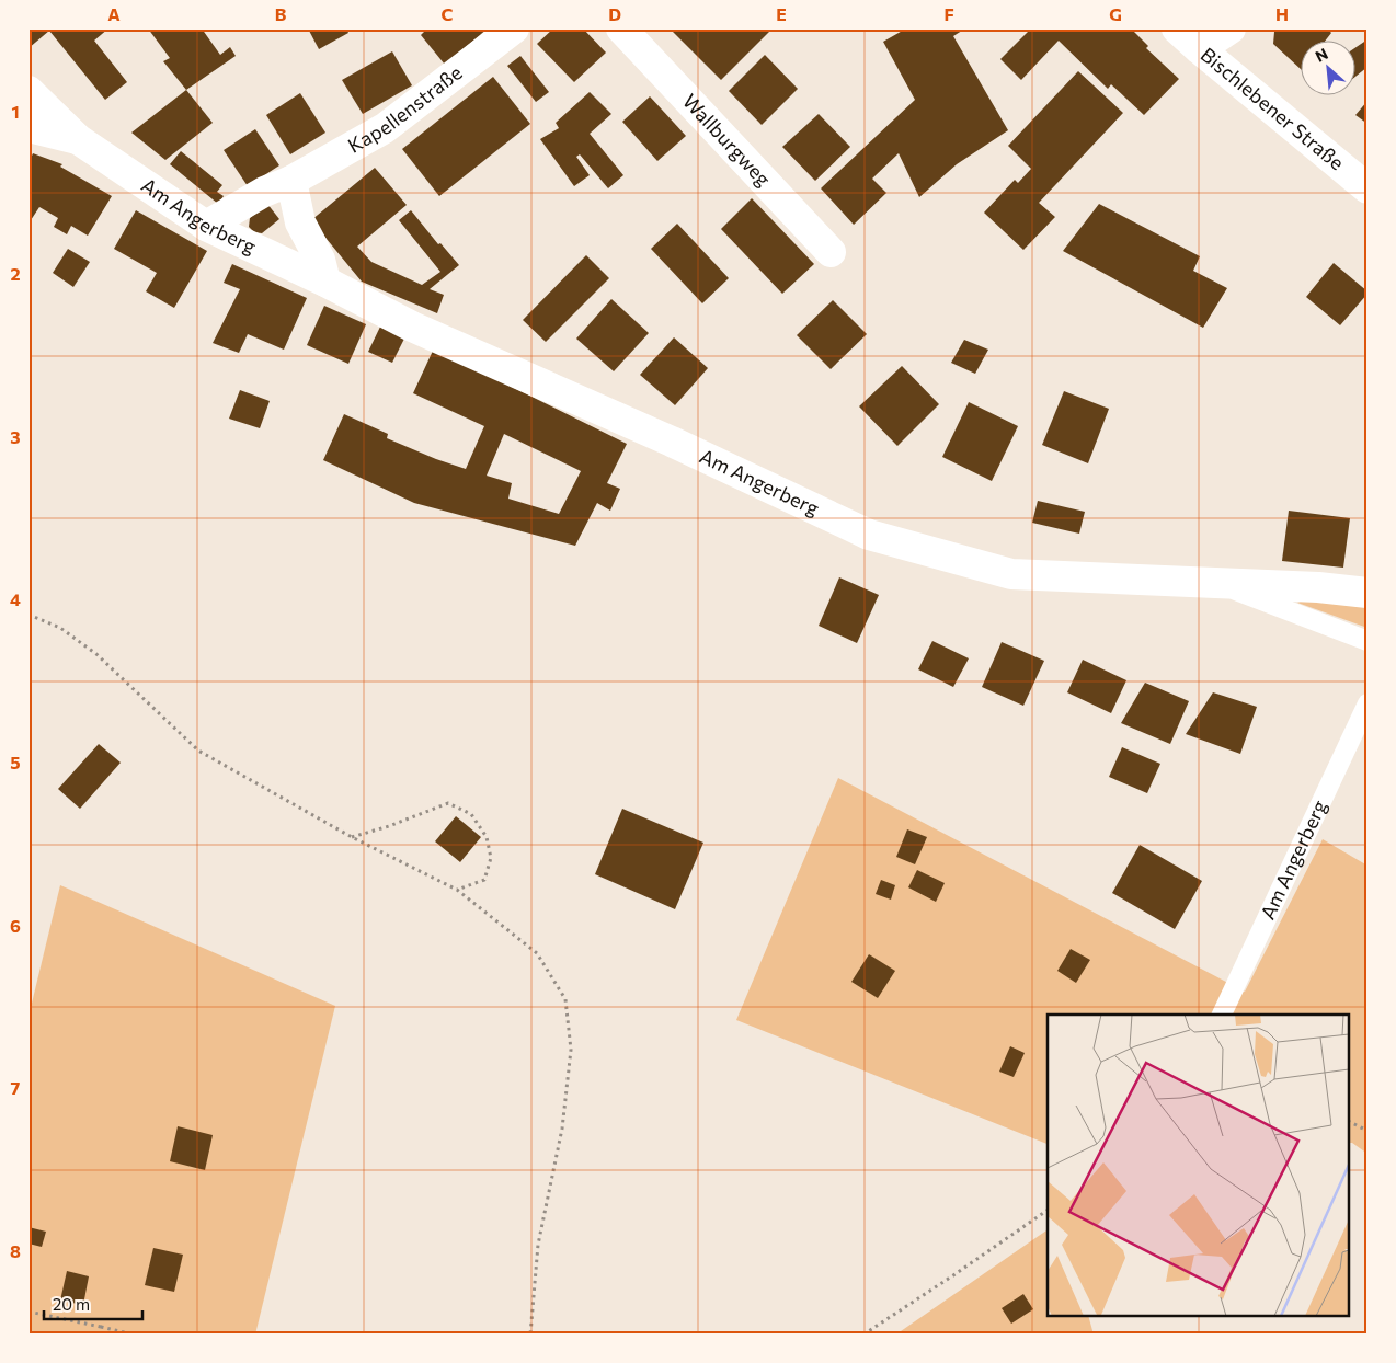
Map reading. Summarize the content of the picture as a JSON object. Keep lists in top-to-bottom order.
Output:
{
  "streets": {
    "street": [
      "Kapellenstraße",
      "Bischlebener Straße",
      "Wallburgweg",
      "Am Angerberg"
    ]
  },
  "crossings": [
    ["Kapellenstraße", "Am Angerberg"]
  ],
  "scale_bar": "20 m",
  "north": "top left",
  "grid": {
    "columns": [
      "A",
      "B",
      "C",
      "D",
      "E",
      "F",
      "G",
      "H"
    ],
    "rows": [
      "1",
      "2",
      "3",
      "4",
      "5",
      "6",
      "7",
      "8"
    ]
  }
}
